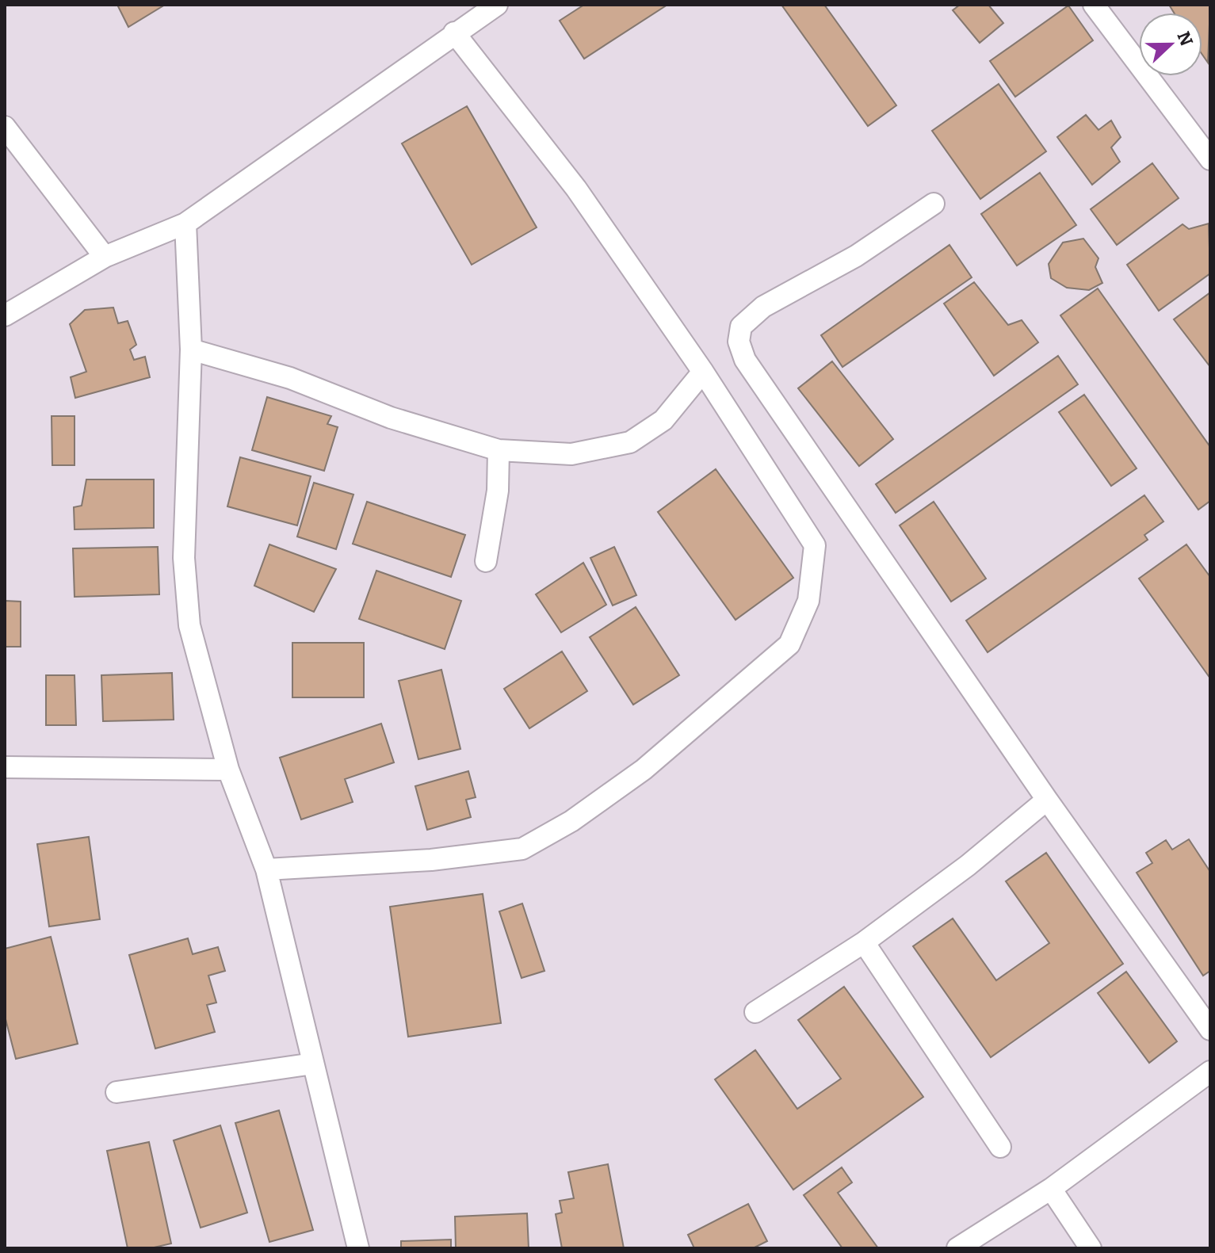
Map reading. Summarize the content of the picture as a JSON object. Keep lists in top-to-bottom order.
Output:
{
  "north": "right"
}
